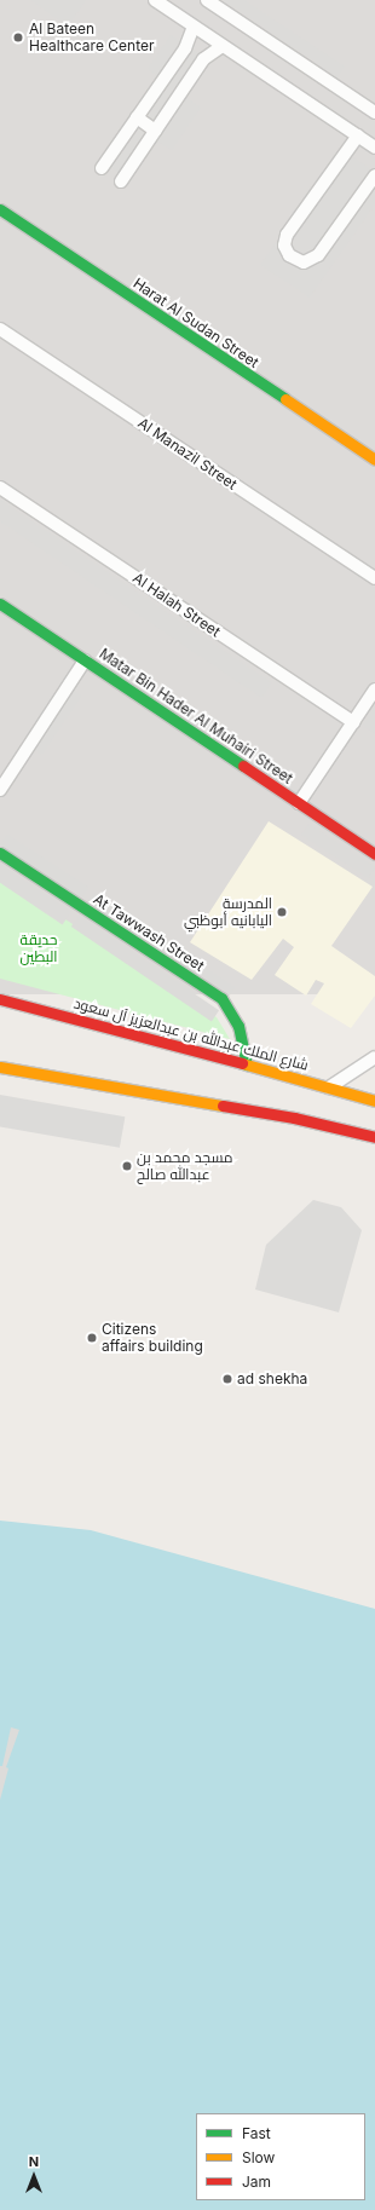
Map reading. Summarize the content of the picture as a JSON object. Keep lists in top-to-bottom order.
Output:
{
  "streets": {
    "street": [
      "Harat Al Sudan Street",
      "Al Manazil Street",
      "Al Halah Street",
      "Matar Bin Hader Al Muhairi Street",
      "At Tawwash Street",
      "شارع الملك عبدالله بن عبدالعزيز آل سعود"
    ]
  },
  "crossings": [
    ["At Tawwash Street", "شارع الملك عبدالله بن عبدالعزيز آل سعود"]
  ],
  "parks": ["حديقة البطين"],
  "places": [
    "Al Bateen Healthcare Center",
    "المدرسة اليابانيه أبوظبي",
    "مسجد محمد بن عبدالله صالح",
    "Citizens affairs building",
    "ad shekha"
  ],
  "legend": ["Fast", "Slow", "Jam"],
  "north": "top"
}
